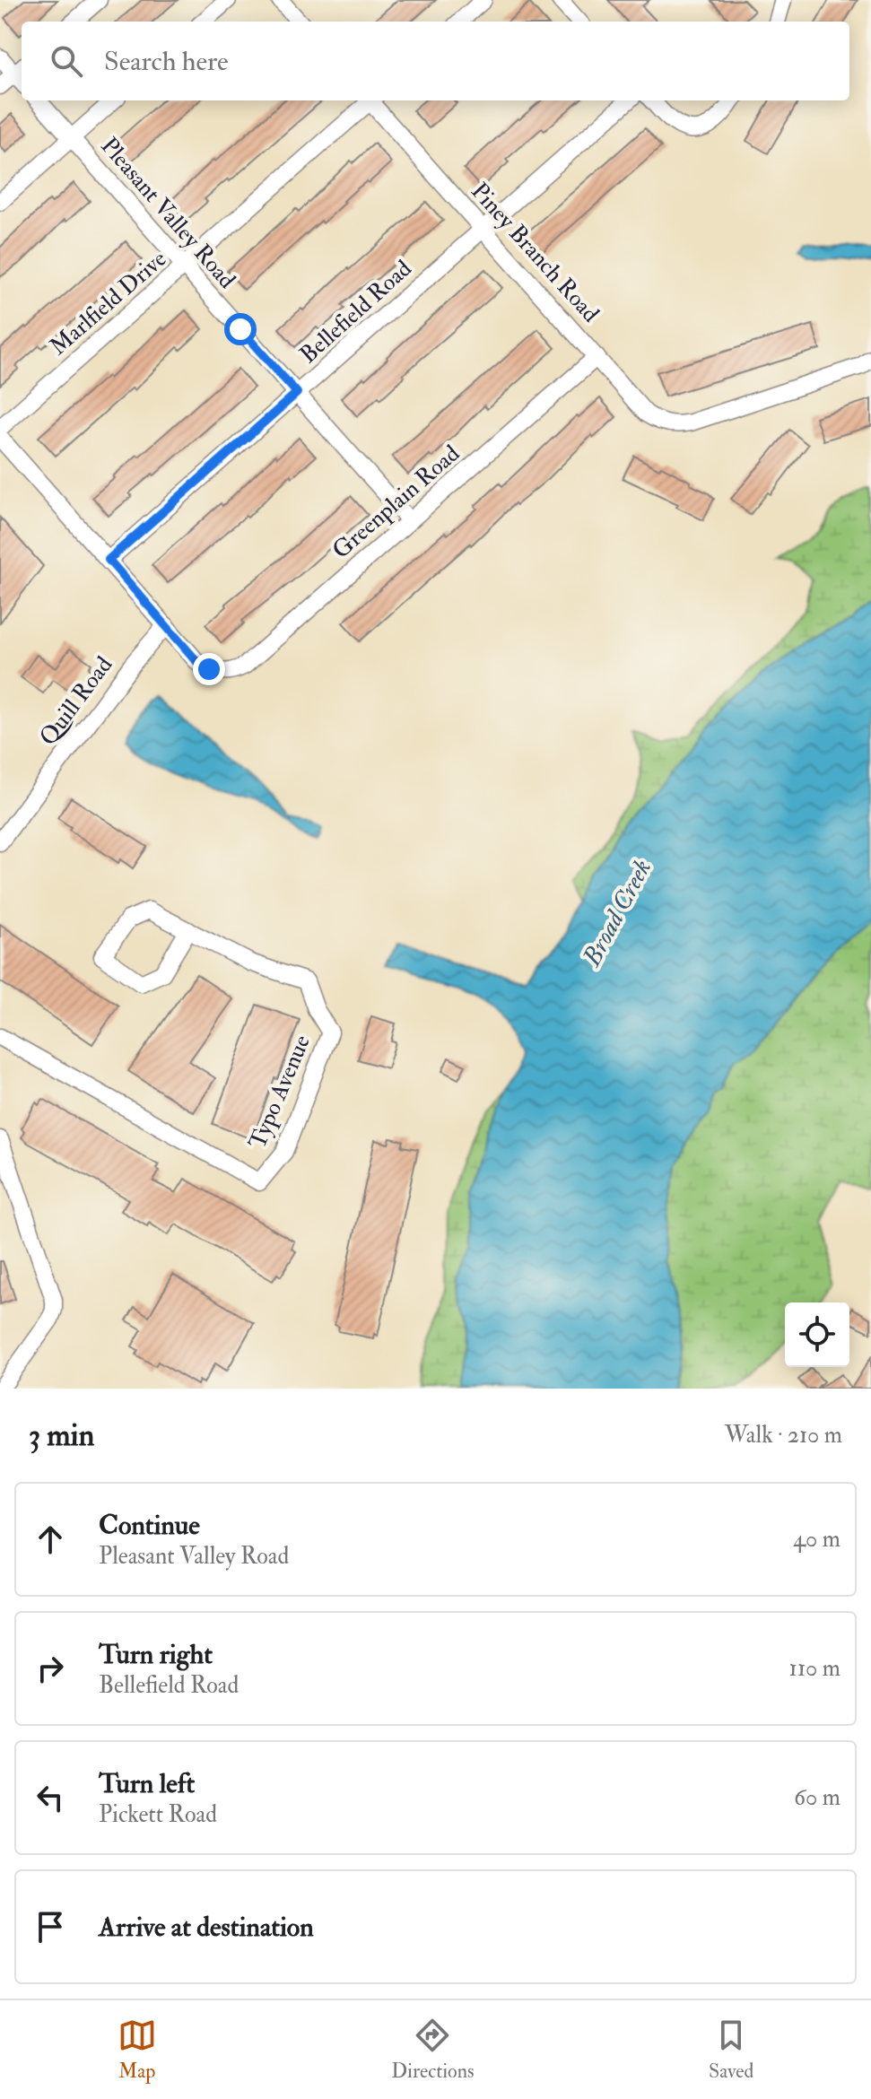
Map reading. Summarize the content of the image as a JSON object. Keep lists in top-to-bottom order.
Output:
{
  "streets": {
    "street": [
      "Pleasant Valley Road",
      "Piney Branch Road",
      "Marlfield Drive",
      "Bellefield Road",
      "Greenplain Road",
      "Quill Road",
      "Typo Avenue"
    ]
  },
  "crossings": [
    ["Pleasant Valley Road", "Marlfield Drive"],
    ["Pleasant Valley Road", "Bellefield Road"],
    ["Pleasant Valley Road", "Greenplain Road"],
    ["Piney Branch Road", "Bellefield Road"],
    ["Piney Branch Road", "Greenplain Road"],
    ["Greenplain Road", "Quill Road"]
  ],
  "water": ["Broad Creek"],
  "page": {
    "search": "Search here",
    "heading": ["3 min", "Walk · 210 m"],
    "list": [
      ["Continue", "Pleasant Valley Road", "40 m"],
      ["Turn right", "Bellefield Road", "110 m"],
      ["Turn left", "Pickett Road", "60 m"],
      "Arrive at destination"
    ],
    "nav": ["Map", "Directions", "Saved"]
  }
}
